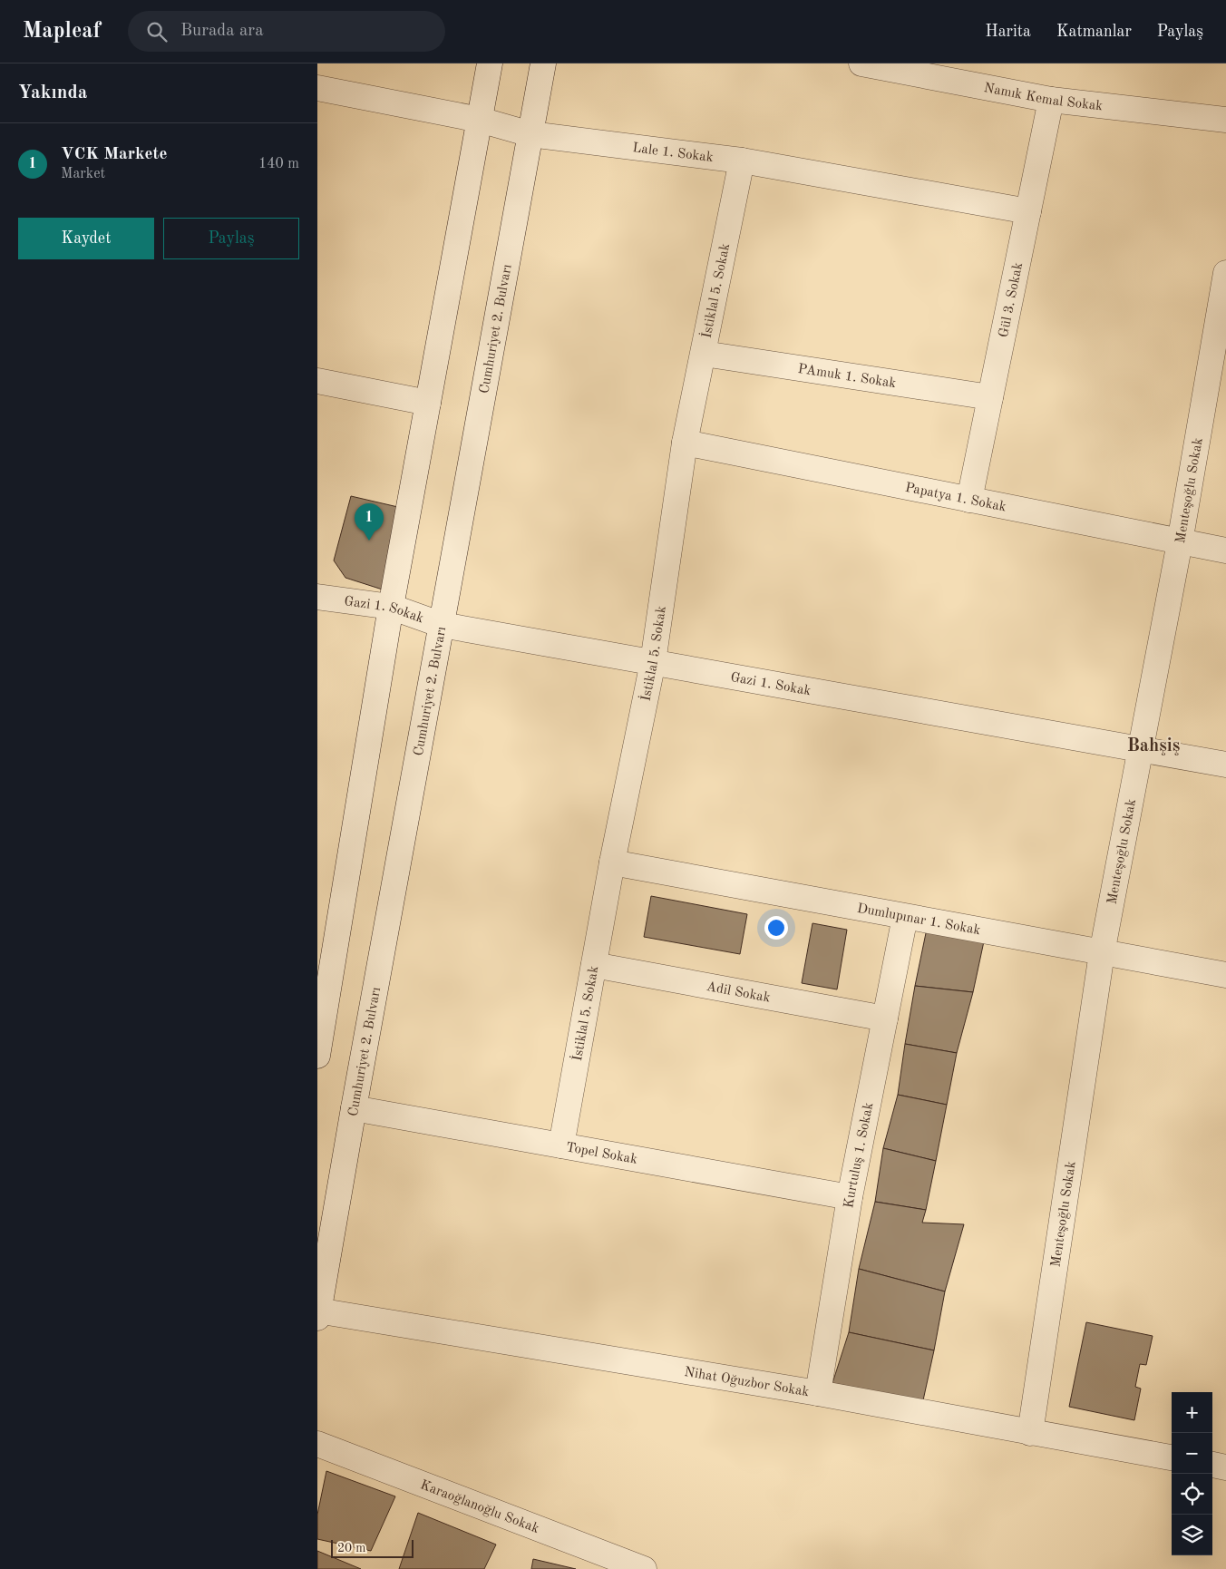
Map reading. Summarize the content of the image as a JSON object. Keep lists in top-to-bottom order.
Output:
{
  "streets": {
    "street": [
      "Namık Kemal Sokak",
      "Lale 1. Sokak",
      "İstiklal 5. Sokak",
      "Gül 3. Sokak",
      "Cumhuriyet 2. Bulvarı",
      "PAmuk 1. Sokak",
      "Menteşoğlu Sokak",
      "Papatya 1. Sokak",
      "Gazi 1. Sokak",
      "Dumlupınar 1. Sokak",
      "Adil Sokak",
      "Topel Sokak",
      "Kurtuluş 1. Sokak",
      "Nihat Oğuzbor Sokak",
      "Karaoğlanoğlu Sokak"
    ]
  },
  "crossings": [
    ["Namık Kemal Sokak", "Gül 3. Sokak"],
    ["Lale 1. Sokak", "İstiklal 5. Sokak"],
    ["Lale 1. Sokak", "Gül 3. Sokak"],
    ["Lale 1. Sokak", "Cumhuriyet 2. Bulvarı"],
    ["İstiklal 5. Sokak", "PAmuk 1. Sokak"],
    ["İstiklal 5. Sokak", "Papatya 1. Sokak"],
    ["İstiklal 5. Sokak", "Gazi 1. Sokak"],
    ["İstiklal 5. Sokak", "Dumlupınar 1. Sokak"],
    ["İstiklal 5. Sokak", "Adil Sokak"],
    ["İstiklal 5. Sokak", "Topel Sokak"],
    ["Gül 3. Sokak", "PAmuk 1. Sokak"],
    ["Gül 3. Sokak", "Papatya 1. Sokak"],
    ["Cumhuriyet 2. Bulvarı", "Gazi 1. Sokak"],
    ["Cumhuriyet 2. Bulvarı", "Topel Sokak"],
    ["Cumhuriyet 2. Bulvarı", "Nihat Oğuzbor Sokak"],
    ["Menteşoğlu Sokak", "Papatya 1. Sokak"],
    ["Menteşoğlu Sokak", "Gazi 1. Sokak"],
    ["Menteşoğlu Sokak", "Dumlupınar 1. Sokak"],
    ["Menteşoğlu Sokak", "Nihat Oğuzbor Sokak"],
    ["Dumlupınar 1. Sokak", "Kurtuluş 1. Sokak"],
    ["Adil Sokak", "Kurtuluş 1. Sokak"],
    ["Topel Sokak", "Kurtuluş 1. Sokak"],
    ["Kurtuluş 1. Sokak", "Nihat Oğuzbor Sokak"]
  ],
  "districts": ["Bahşiş"],
  "scale_bar": "20 m",
  "page": {
    "header": "Mapleaf",
    "search": "Burada ara",
    "nav": ["Harita", "Katmanlar", "Paylaş"],
    "heading": "Yakında",
    "list": [
      {
        "mark": "1",
        "name": "VCK Markete",
        "note": "Market",
        "value": "140 m"
      }
    ],
    "buttons": ["Kaydet", "Paylaş"],
    "pins": "1",
    "map_buttons": ["+", "−"],
    "scale": "20 m"
  }
}
